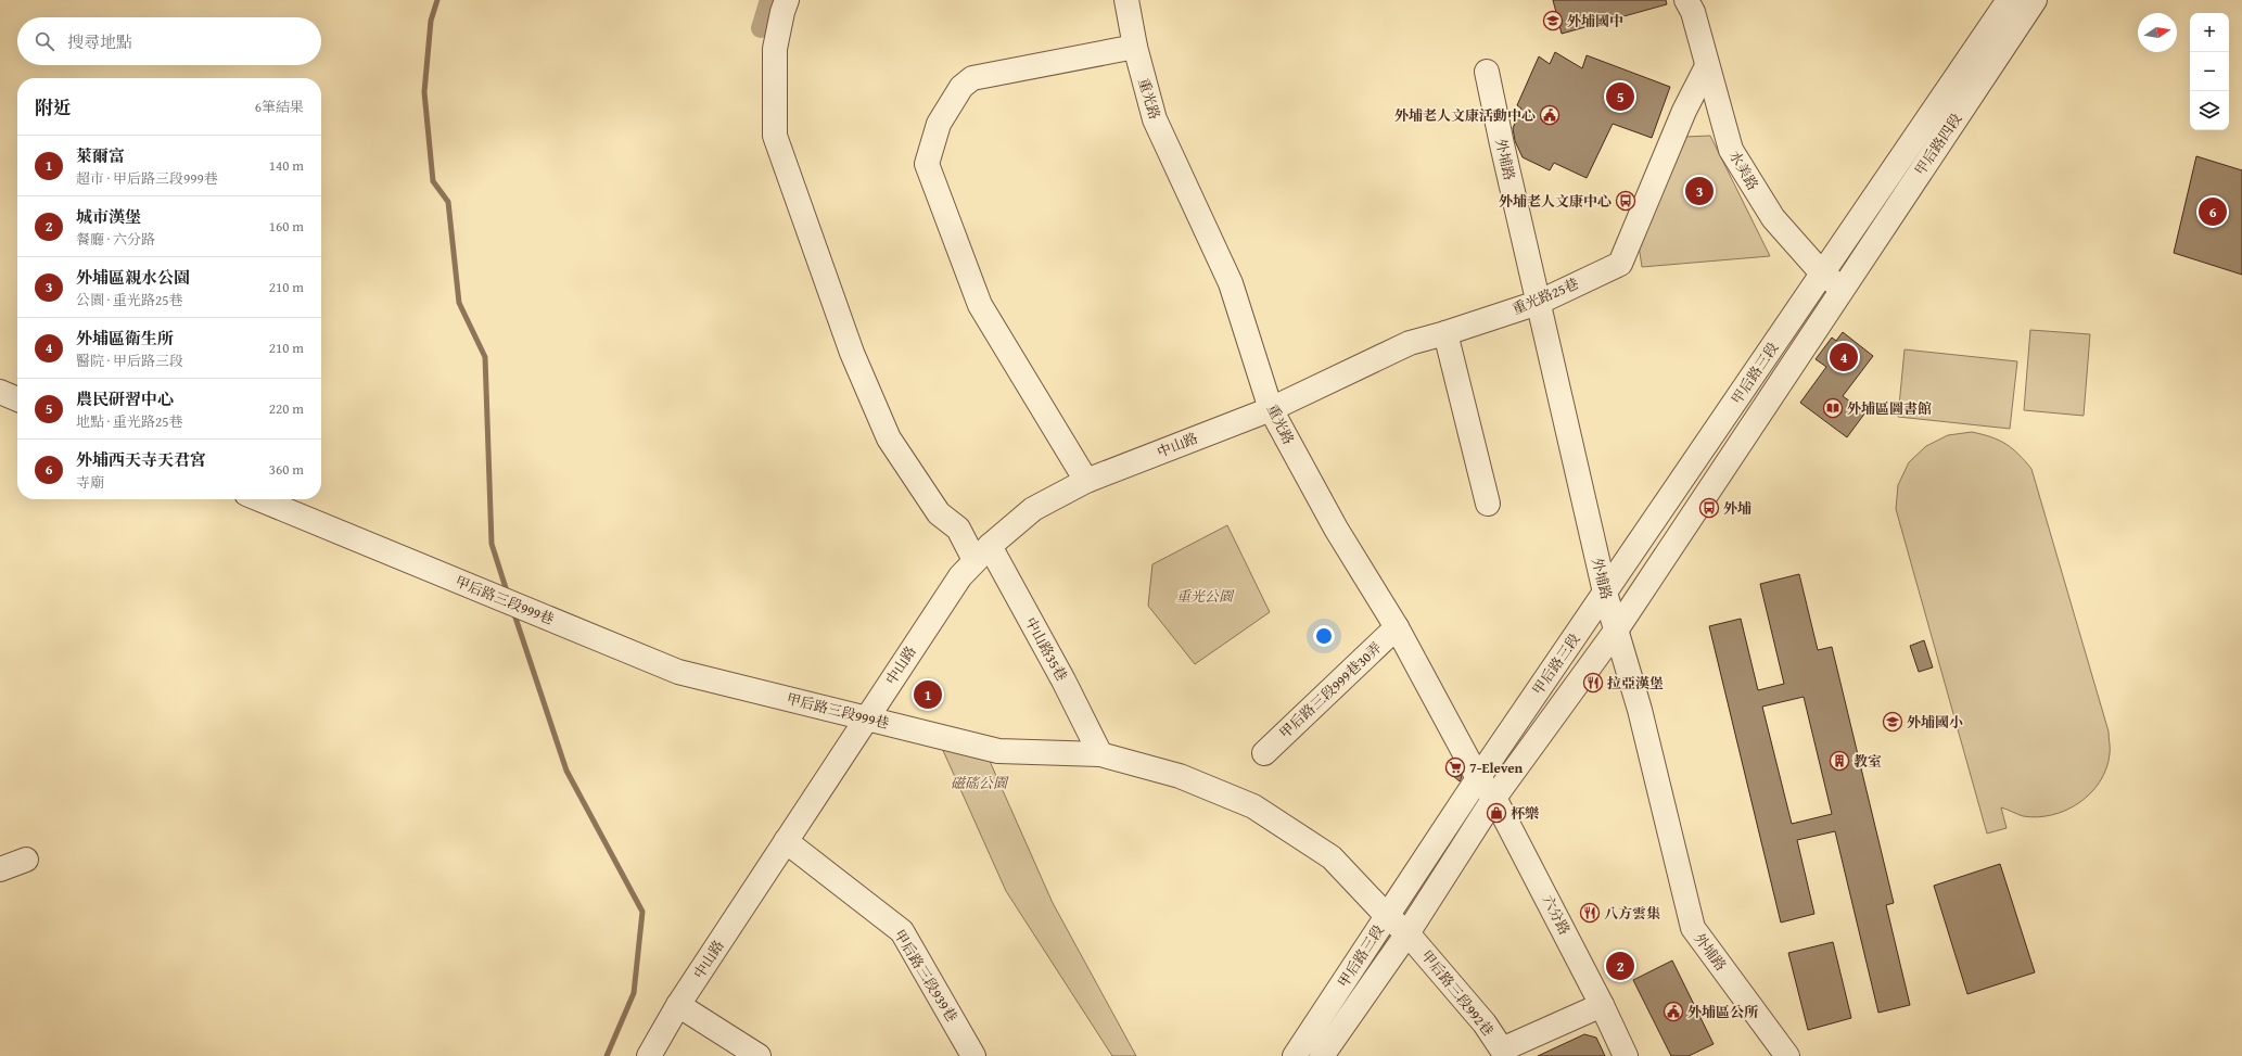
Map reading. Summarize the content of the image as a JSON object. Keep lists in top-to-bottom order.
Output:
{
  "streets": {
    "street": [
      "重光路",
      "甲后路四段",
      "外埔路",
      "水美路",
      "重光路25巷",
      "甲后路三段",
      "中山路",
      "甲后路三段999巷",
      "中山路35巷",
      "甲后路三段999巷30弄",
      "六分路",
      "甲后路三段939巷",
      "甲后路三段992巷"
    ]
  },
  "crossings": [
    ["重光路", "重光路25巷"],
    ["重光路", "甲后路三段"],
    ["重光路", "中山路"],
    ["重光路", "甲后路三段999巷30弄"],
    ["重光路", "六分路"],
    ["甲后路四段", "水美路"],
    ["甲后路四段", "甲后路三段"],
    ["外埔路", "重光路25巷"],
    ["外埔路", "甲后路三段"],
    ["水美路", "重光路25巷"],
    ["水美路", "甲后路三段"],
    ["重光路25巷", "中山路"],
    ["甲后路三段", "甲后路三段999巷"],
    ["甲后路三段", "六分路"],
    ["甲后路三段", "甲后路三段992巷"],
    ["中山路", "甲后路三段999巷"],
    ["中山路", "中山路35巷"],
    ["中山路", "甲后路三段939巷"],
    ["甲后路三段999巷", "中山路35巷"],
    ["甲后路三段999巷", "甲后路三段992巷"],
    ["六分路", "甲后路三段992巷"]
  ],
  "parks": ["重光公園", "磁磘公園"],
  "places": {
    "school or university": ["外埔國中", "外埔國小"],
    "public building": ["外埔老人文康活動中心", "外埔區公所"],
    "bus stop": ["外埔老人文康中心", "外埔"],
    "library": ["外埔區圖書館"],
    "restaurant": ["拉亞漢堡", "八方雲集"],
    "building": ["教室"],
    "supermarket": ["7-Eleven"],
    "shop": ["杯樂"]
  },
  "north": "right",
  "page": {
    "map_buttons": ["+", "−"],
    "search": "搜尋地點",
    "heading": ["附近", "6筆結果"],
    "pins": [
      "5",
      "3",
      "6",
      "4",
      "1",
      "2"
    ],
    "list": [
      {
        "mark": "1",
        "name": "萊爾富",
        "note": "超市 · 甲后路三段999巷",
        "value": "140 m"
      },
      {
        "mark": "2",
        "name": "城市漢堡",
        "note": "餐廳 · 六分路",
        "value": "160 m"
      },
      {
        "mark": "3",
        "name": "外埔區親水公園",
        "note": "公園 · 重光路25巷",
        "value": "210 m"
      },
      {
        "mark": "4",
        "name": "外埔區衛生所",
        "note": "醫院 · 甲后路三段",
        "value": "210 m"
      },
      {
        "mark": "5",
        "name": "農民研習中心",
        "note": "地點 · 重光路25巷",
        "value": "220 m"
      },
      {
        "mark": "6",
        "name": "外埔西天寺天君宮",
        "note": "寺廟",
        "value": "360 m"
      }
    ]
  }
}
